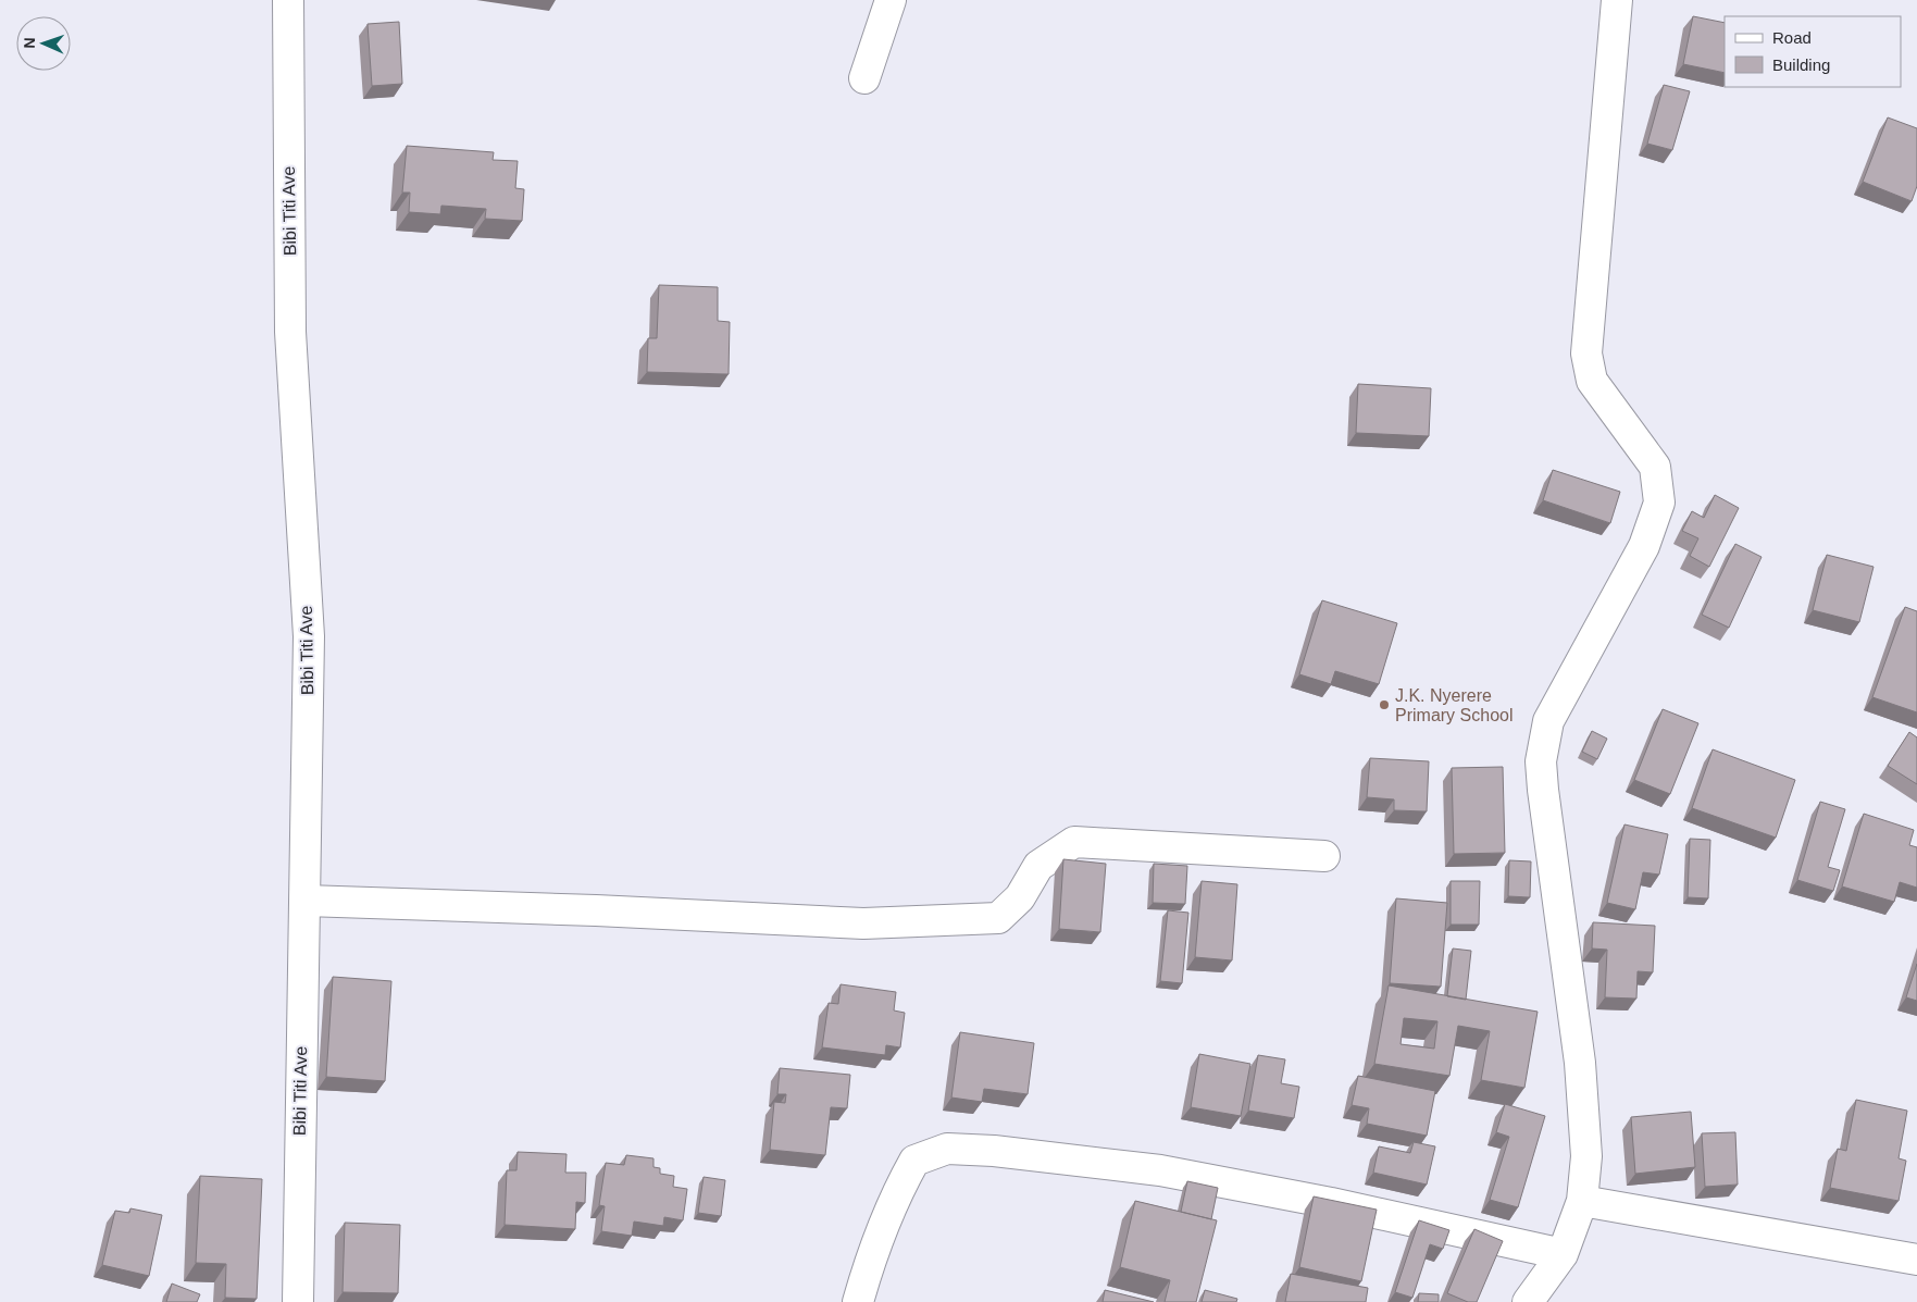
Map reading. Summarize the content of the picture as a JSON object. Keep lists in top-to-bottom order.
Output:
{
  "streets": {
    "street": ["Bibi Titi Ave"]
  },
  "places": ["J.K. Nyerere Primary School"],
  "legend": ["Road", "Building"],
  "north": "left"
}
